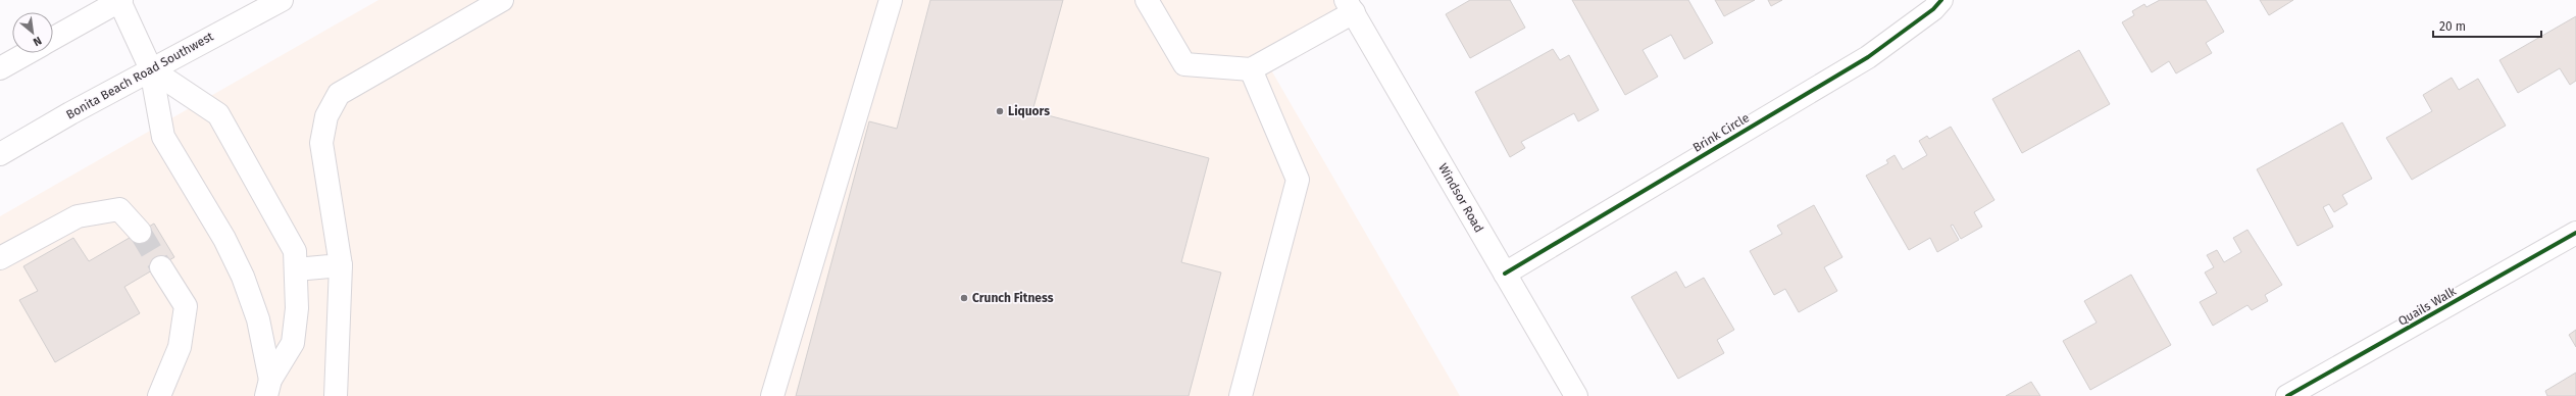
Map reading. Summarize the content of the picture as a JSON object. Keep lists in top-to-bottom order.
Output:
{
  "streets": {
    "street": [
      "Bonita Beach Road Southwest",
      "Brink Circle",
      "Windsor Road",
      "Quails Walk"
    ]
  },
  "crossings": [
    ["Brink Circle", "Windsor Road"]
  ],
  "places": ["Liquors", "Crunch Fitness"],
  "scale_bar": "20 m",
  "north": "bottom right"
}
